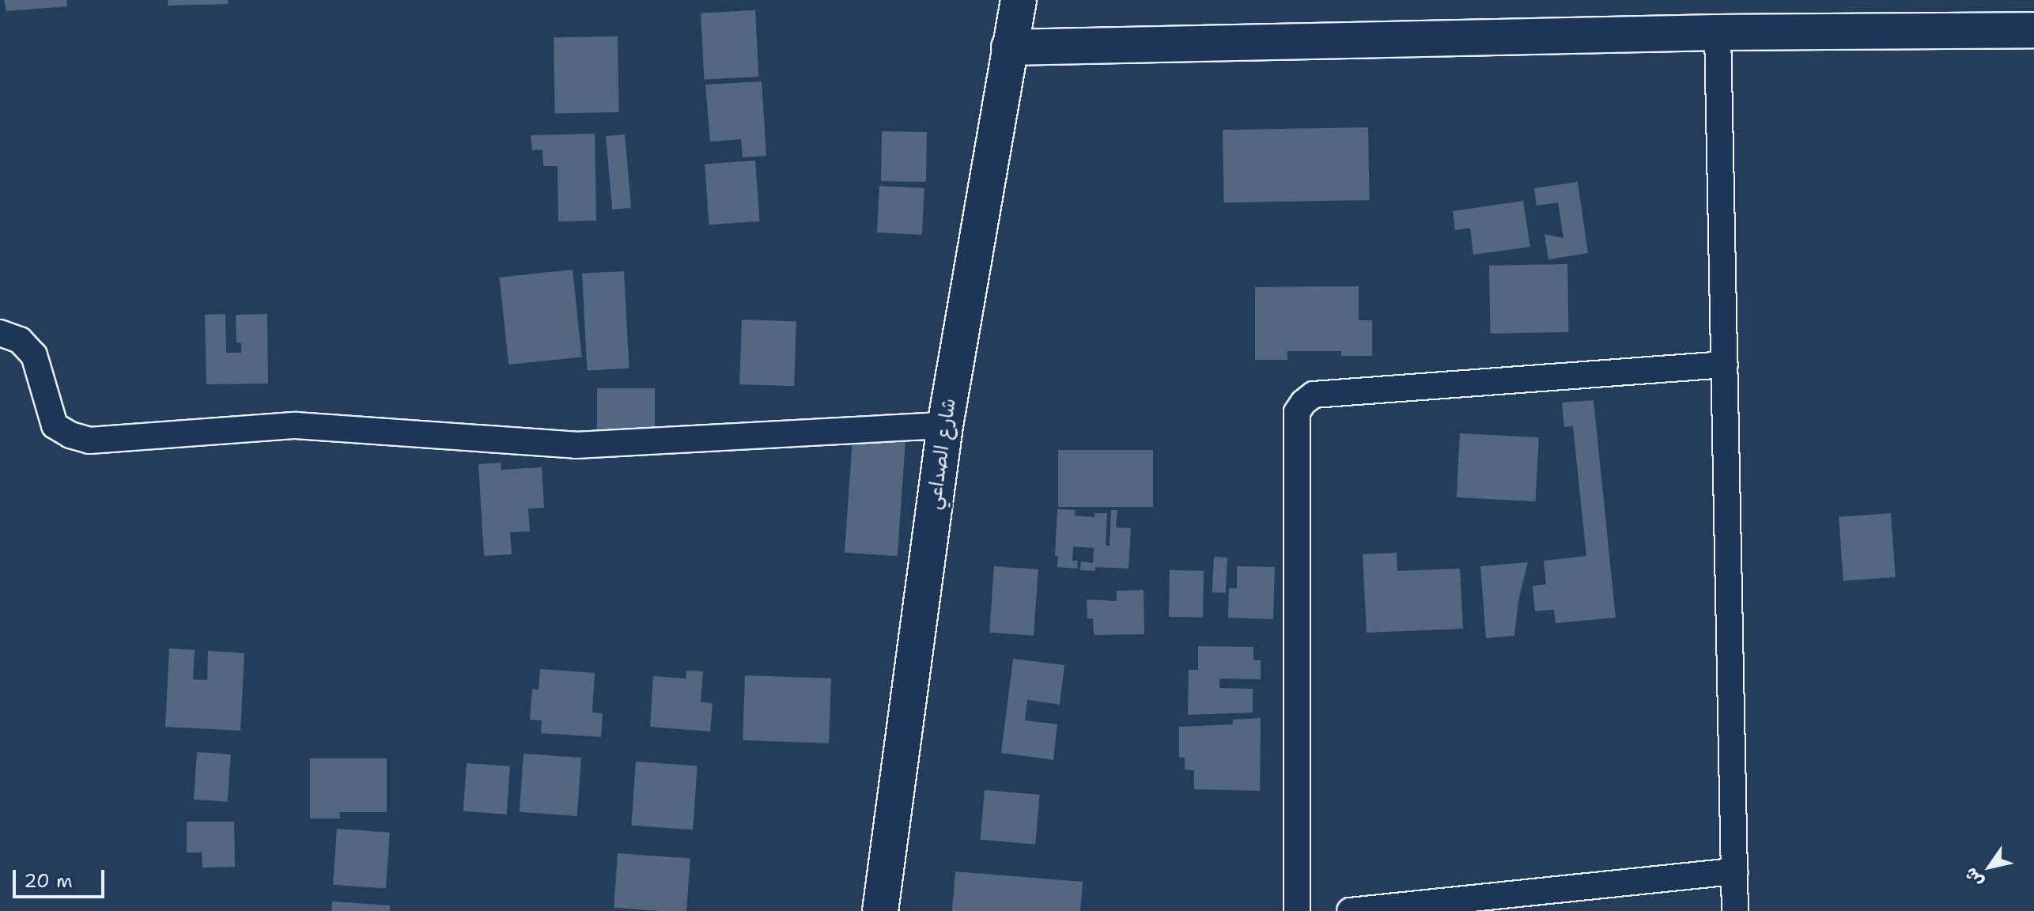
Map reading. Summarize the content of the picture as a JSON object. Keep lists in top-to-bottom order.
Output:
{
  "streets": {
    "street": ["شارع الصداعي"]
  },
  "scale_bar": "20 m",
  "north": "bottom left"
}
